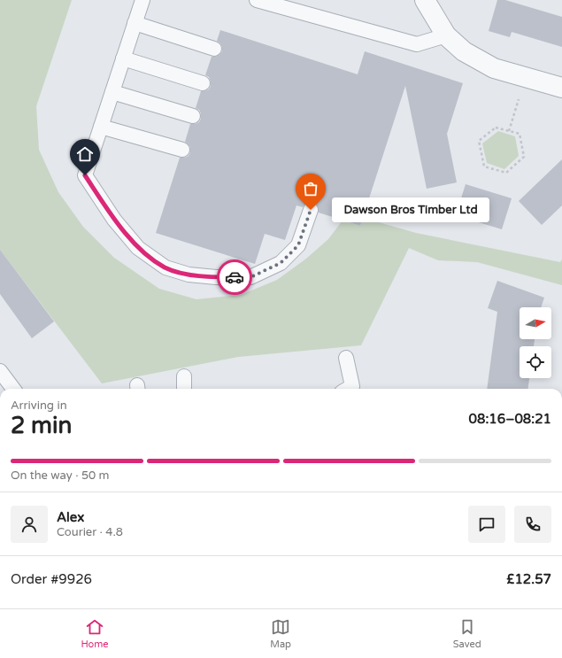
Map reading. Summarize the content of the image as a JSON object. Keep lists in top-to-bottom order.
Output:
{
  "places": ["Dawson Bros Timber Ltd"],
  "north": "right",
  "page": {
    "bubble": "Dawson Bros Timber Ltd",
    "heading": ["2 min", "Arriving in", "08:16–08:21"],
    "panel": [
      "Alex",
      "Courier · 4.8",
      "Order #9926",
      "£12.57"
    ],
    "bar": "On the way · 50 m",
    "tabs": ["Home", "Map", "Saved"]
  }
}
